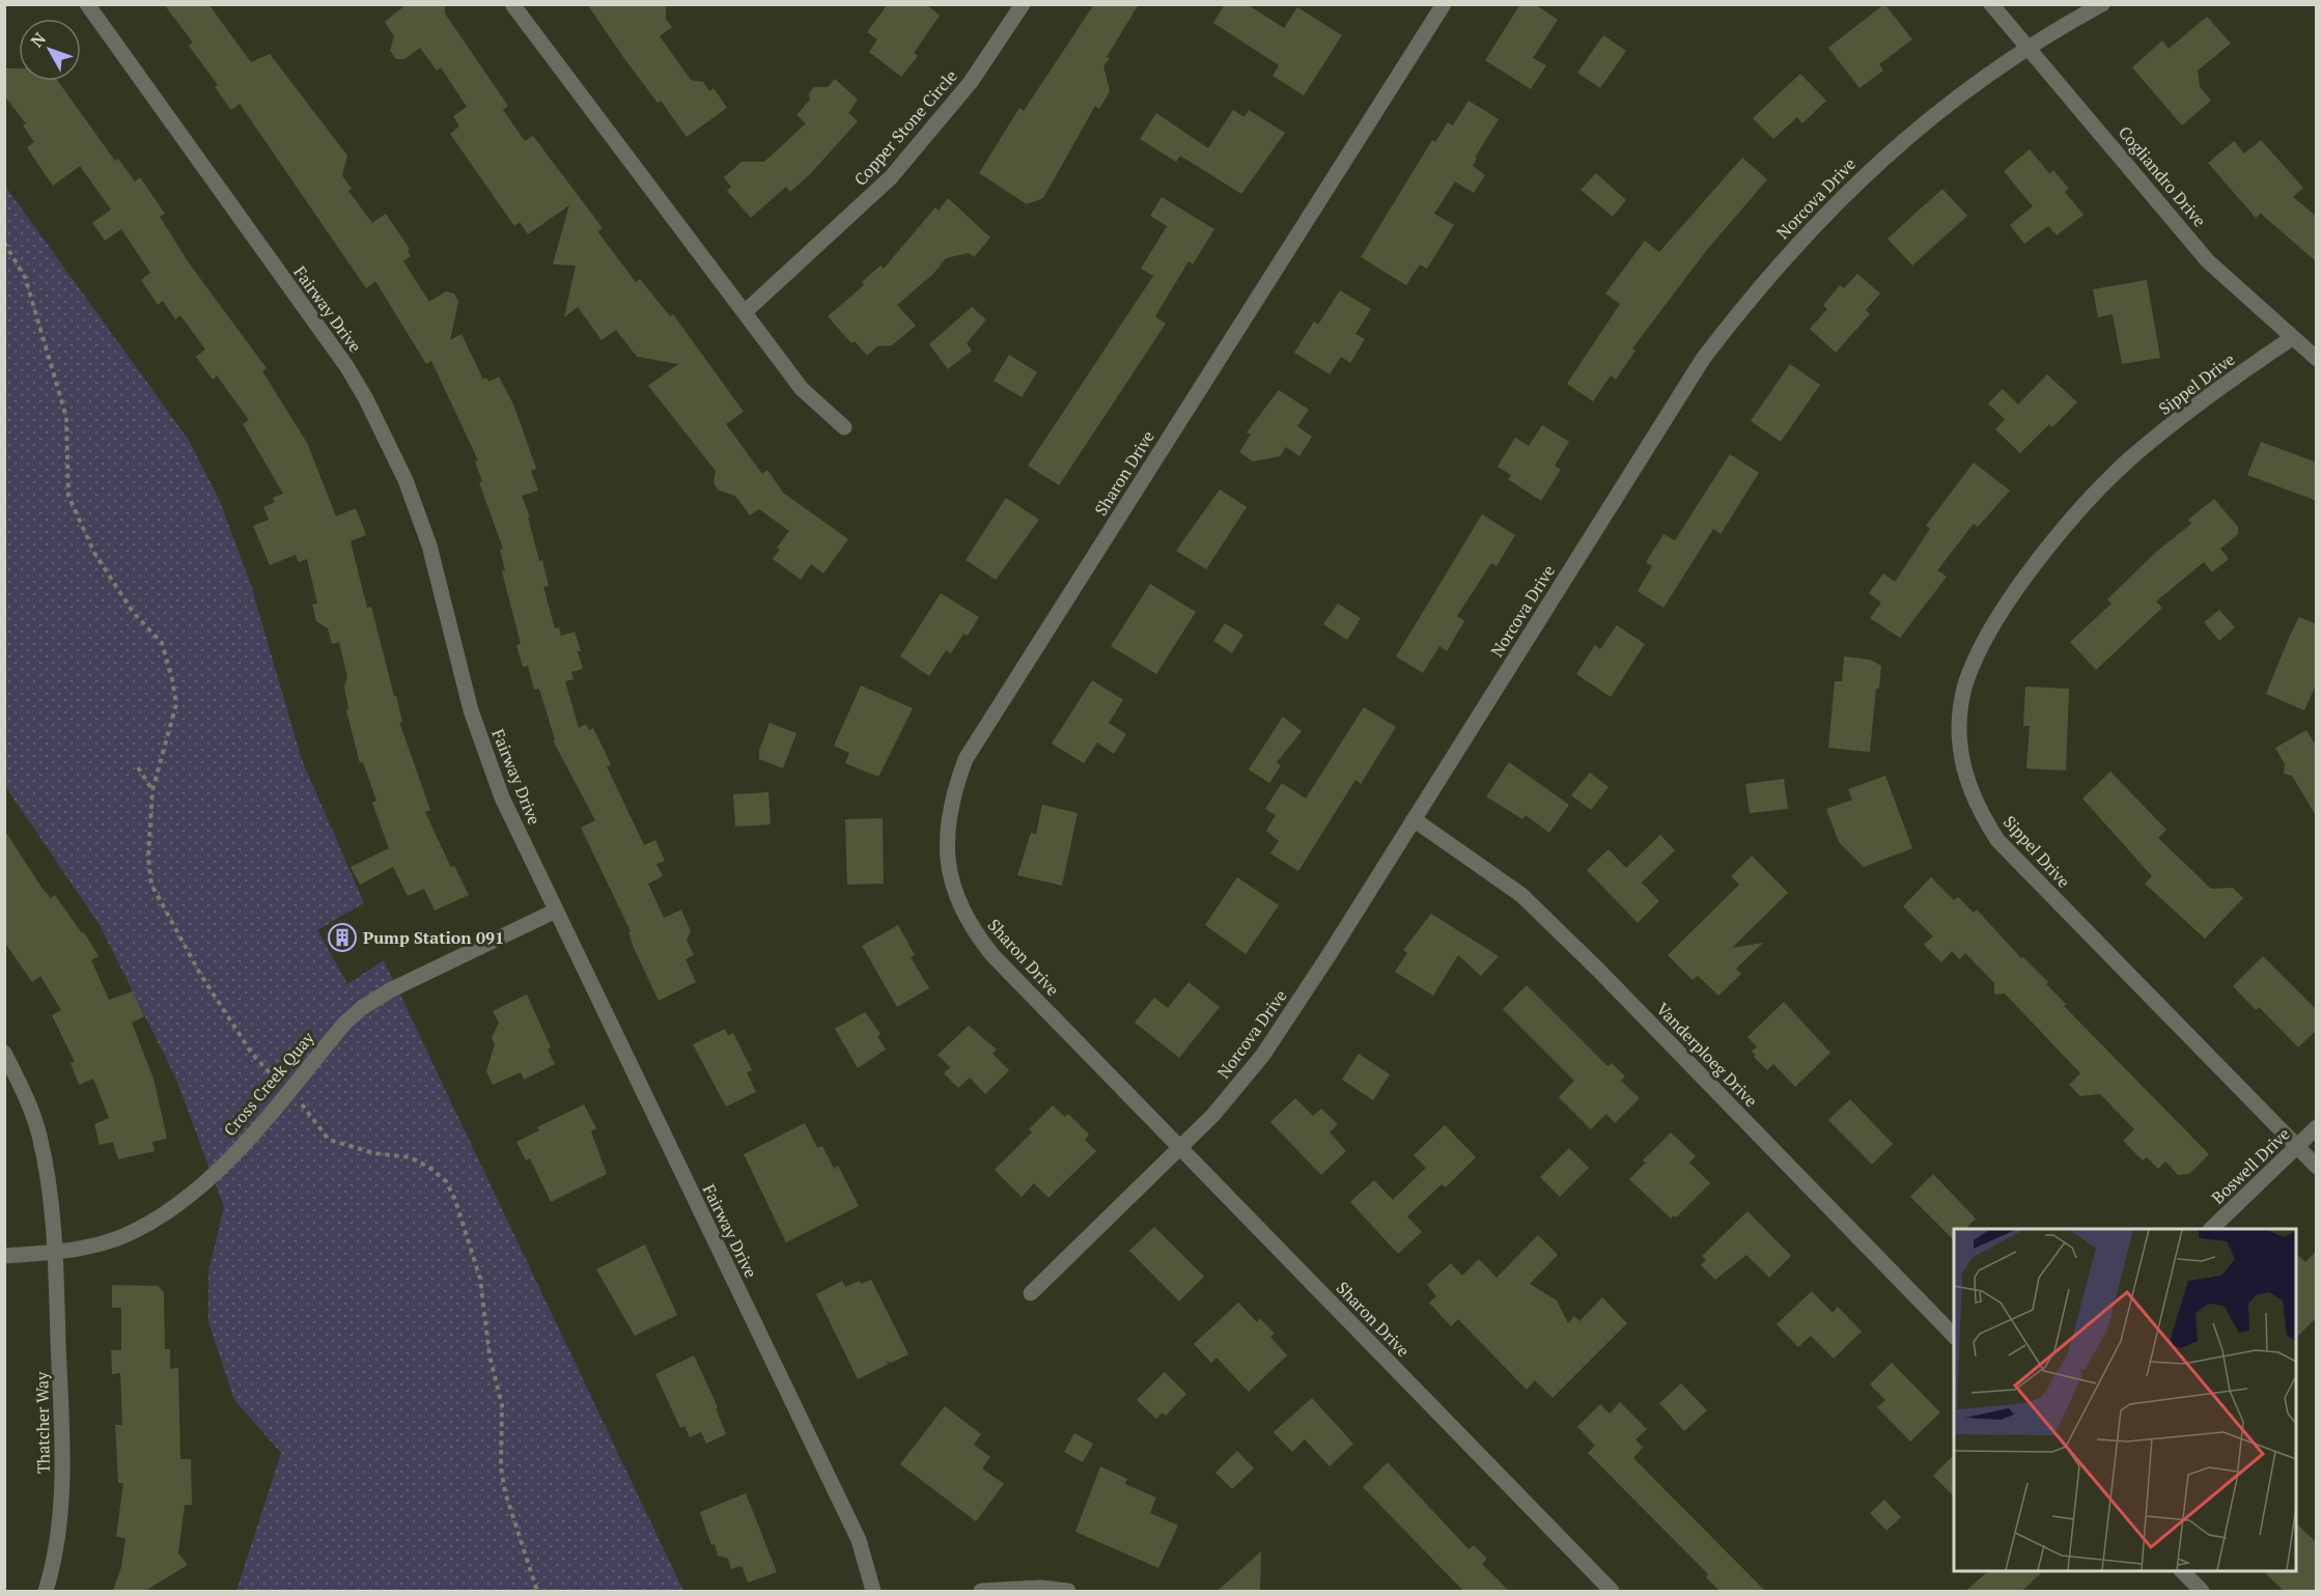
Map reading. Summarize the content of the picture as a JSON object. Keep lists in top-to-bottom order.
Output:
{
  "streets": {
    "street": [
      "Copper Stone Circle",
      "Cogliandro Drive",
      "Norcova Drive",
      "Fairway Drive",
      "Sippel Drive",
      "Sharon Drive",
      "Vanderploeg Drive",
      "Cross Creek Quay",
      "Boswell Drive",
      "Thatcher Way"
    ]
  },
  "crossings": [
    ["Cogliandro Drive", "Norcova Drive"],
    ["Cogliandro Drive", "Sippel Drive"],
    ["Norcova Drive", "Sharon Drive"],
    ["Norcova Drive", "Vanderploeg Drive"],
    ["Fairway Drive", "Cross Creek Quay"],
    ["Sippel Drive", "Boswell Drive"],
    ["Cross Creek Quay", "Thatcher Way"]
  ],
  "places": {
    "building": ["Pump Station 091"]
  },
  "north": "top left"
}
